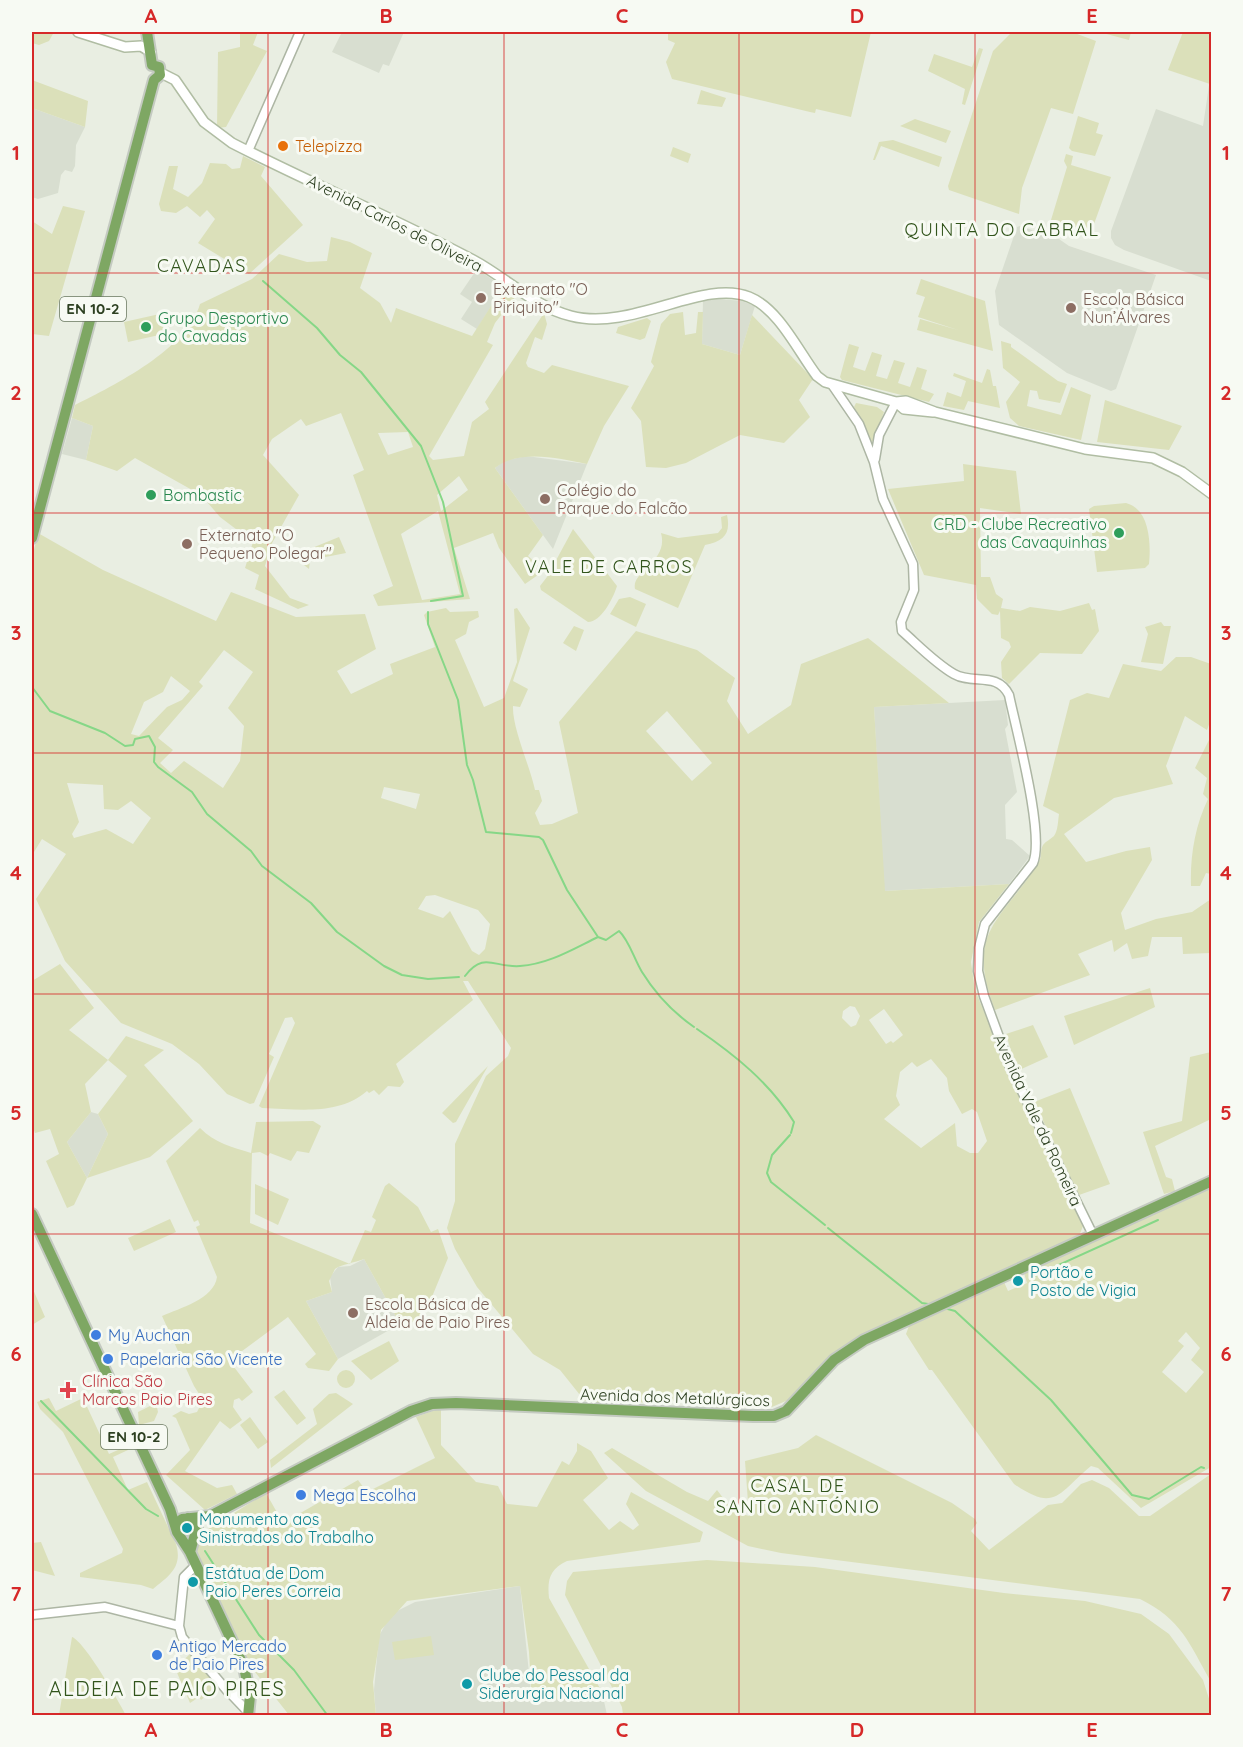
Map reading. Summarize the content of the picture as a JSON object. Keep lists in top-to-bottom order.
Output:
{
  "streets": {
    "main road": ["Avenida Carlos de Oliveira", "EN 10-2", "Avenida dos Metalúrgicos"],
    "street": ["Avenida Vale da Romeira"]
  },
  "crossings": [
    ["Avenida Carlos de Oliveira", "EN 10-2"],
    ["EN 10-2", "Avenida dos Metalúrgicos"],
    ["Avenida Vale da Romeira", "Avenida dos Metalúrgicos"]
  ],
  "districts": [
    "QUINTA DO CABRAL",
    "CAVADAS",
    "VALE DE CARROS",
    "CASAL DE SANTO ANTÓNIO",
    "ALDEIA DE PAIO PIRES"
  ],
  "places": {
    "other": [
      "Telepizza",
      "Externato \"O Piriquito\"",
      "Escola Básica Nun’Álvares",
      "Grupo Desportivo do Cavadas",
      "Bombastic",
      "Colégio do Parque do Falcão",
      "CRD - Clube Recreativo das Cavaquinhas",
      "Externato \"O Pequeno Polegar\"",
      "Portão e Posto de Vigia",
      "Escola Básica de Aldeia de Paio Pires",
      "My Auchan",
      "Papelaria São Vicente",
      "Mega Escolha",
      "Monumento aos Sinistrados do Trabalho",
      "Estátua de Dom Paio Peres Correia",
      "Antigo Mercado de Paio Pires",
      "Clube do Pessoal da Siderurgia Nacional"
    ],
    "health": ["Clínica São Marcos Paio Pires"]
  },
  "grid": {
    "columns": [
      "A",
      "B",
      "C",
      "D",
      "E"
    ],
    "rows": [
      "1",
      "2",
      "3",
      "4",
      "5",
      "6",
      "7"
    ]
  }
}
